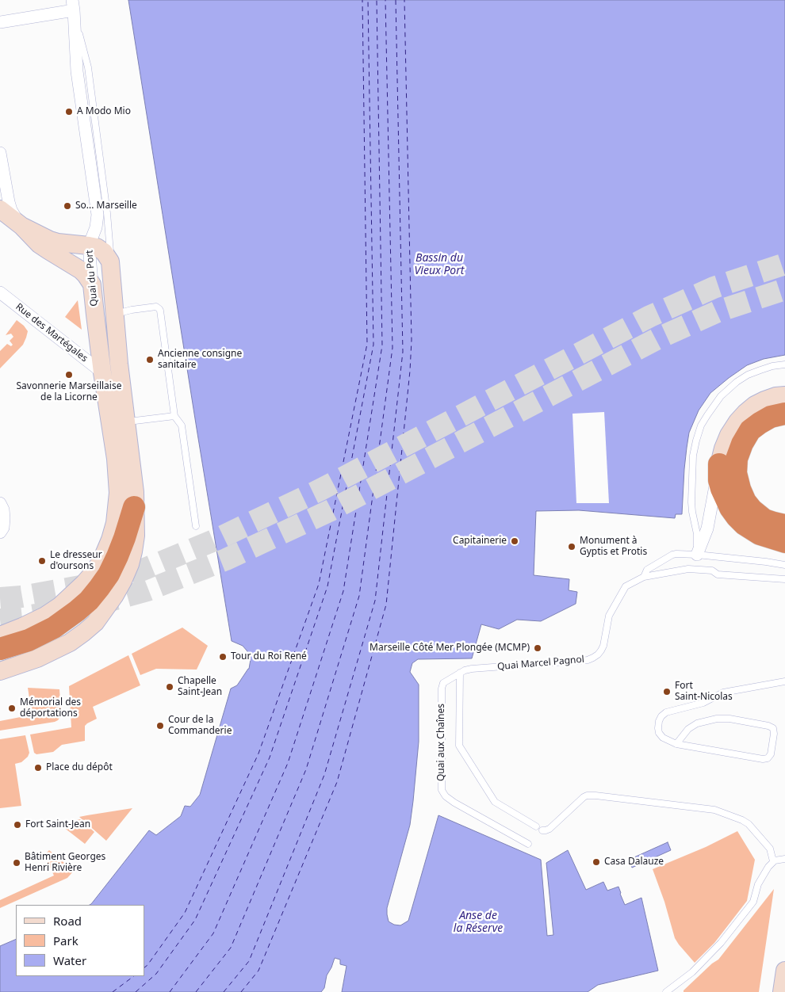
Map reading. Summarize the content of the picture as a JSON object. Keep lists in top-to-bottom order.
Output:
{
  "streets": {
    "street": ["Quai du Port", "Rue des Martégales"],
    "lane": ["Quai Marcel Pagnol", "Quai aux Chaînes"]
  },
  "crossings": [
    ["Quai du Port", "Rue des Martégales"],
    ["Quai Marcel Pagnol", "Quai aux Chaînes"]
  ],
  "water": ["Bassin du Vieux Port", "Anse de la Réserve"],
  "places": [
    "A Modo Mio",
    "So... Marseille",
    "Ancienne consigne sanitaire",
    "Savonnerie Marseillaise de la Licorne",
    "Capitainerie",
    "Monument à Gyptis et Protis",
    "Le dresseur d'oursons",
    "Marseille Côté Mer Plongée (MCMP)",
    "Tour du Roi René",
    "Chapelle Saint-Jean",
    "Fort Saint-Nicolas",
    "Mémorial des déportations",
    "Cour de la Commanderie",
    "Place du dépôt",
    "Fort Saint-Jean",
    "Casa Dalauze",
    "Bâtiment Georges Henri Rivière"
  ],
  "legend": ["Road", "Park", "Water"]
}
